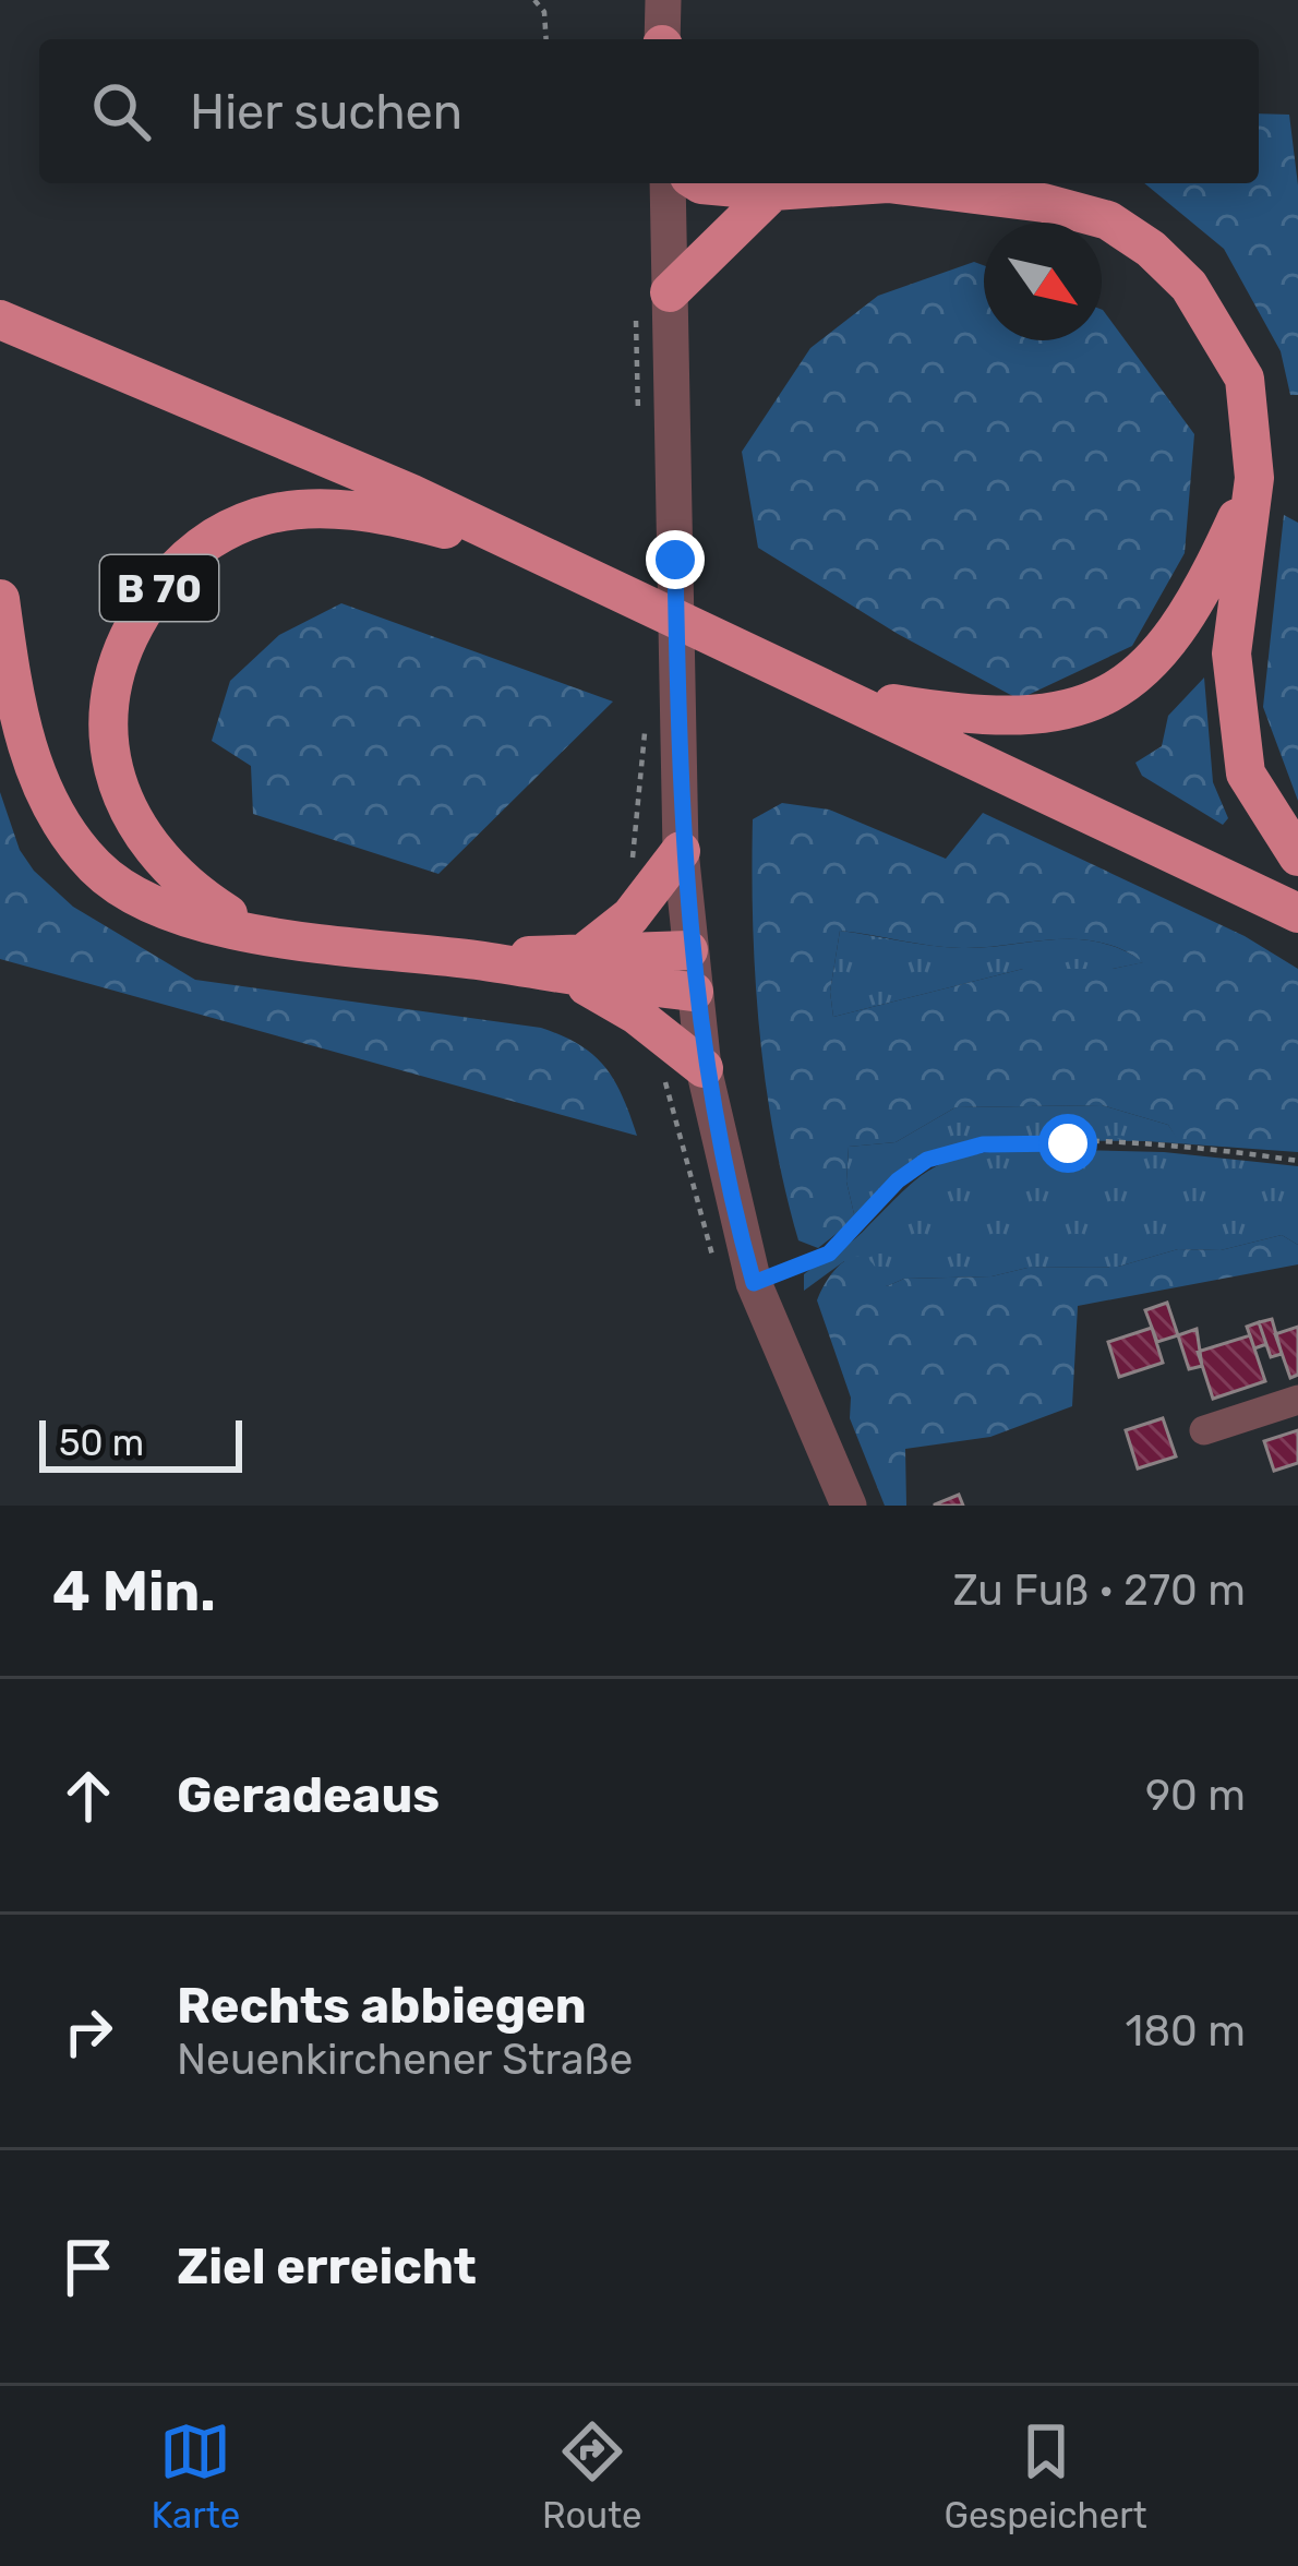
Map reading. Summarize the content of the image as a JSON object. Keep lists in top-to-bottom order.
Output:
{
  "streets": {
    "highway": ["B 70"]
  },
  "scale_bar": "50 m",
  "north": "bottom right",
  "page": {
    "search": "Hier suchen",
    "scale": "50 m",
    "heading": ["4 Min.", "Zu Fuß · 270 m"],
    "list": [
      ["Geradeaus", "90 m"],
      ["Rechts abbiegen", "Neuenkirchener Straße", "180 m"],
      "Ziel erreicht"
    ],
    "nav": ["Karte", "Route", "Gespeichert"]
  }
}
